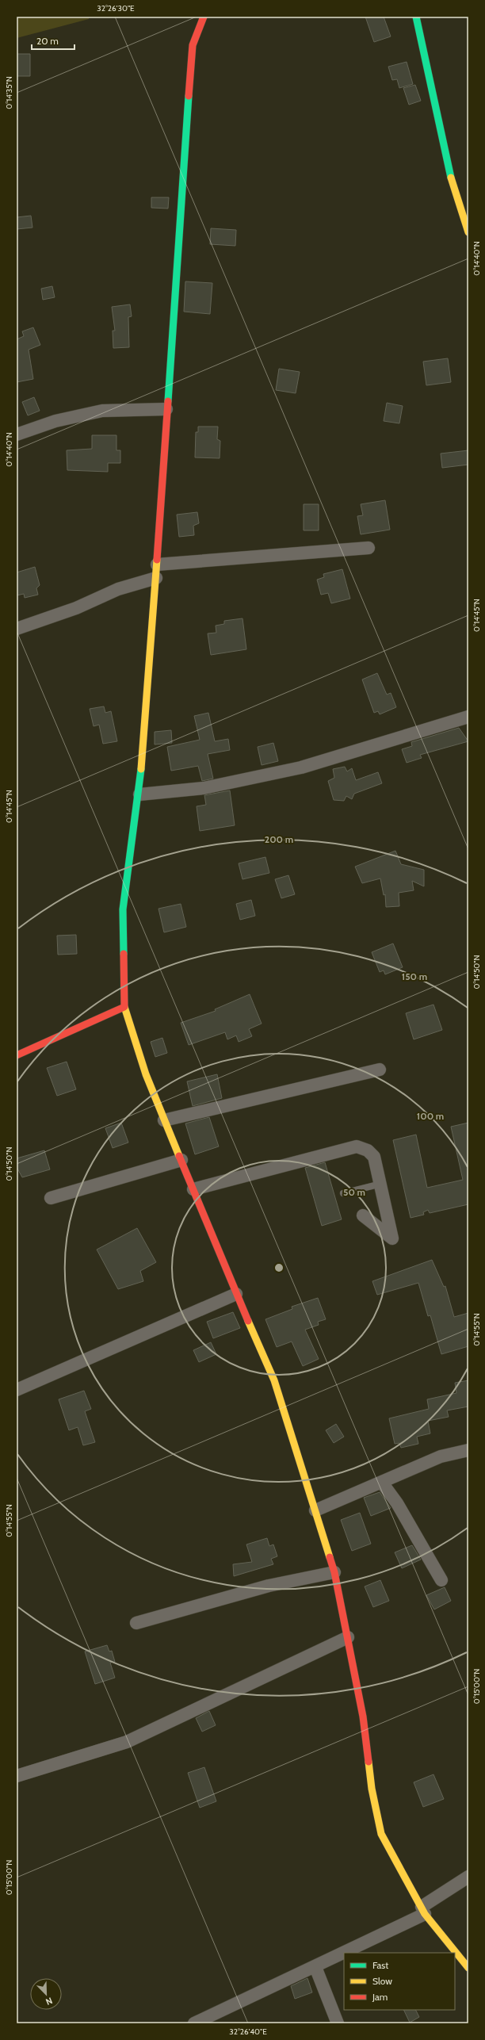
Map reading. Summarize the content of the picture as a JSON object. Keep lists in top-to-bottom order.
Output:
{
  "legend": ["Fast", "Slow", "Jam"],
  "scale_bar": "20 m",
  "north": "bottom right",
  "coordinates": [
    "32°26'30\"E",
    "0°14'35\"N",
    "0°14'40\"N",
    "0°14'45\"N",
    "0°14'50\"N",
    "0°14'55\"N",
    "0°15'00\"N",
    "32°26'40\"E"
  ],
  "rings": [
    "200 m",
    "150 m",
    "100 m",
    "50 m"
  ]
}
